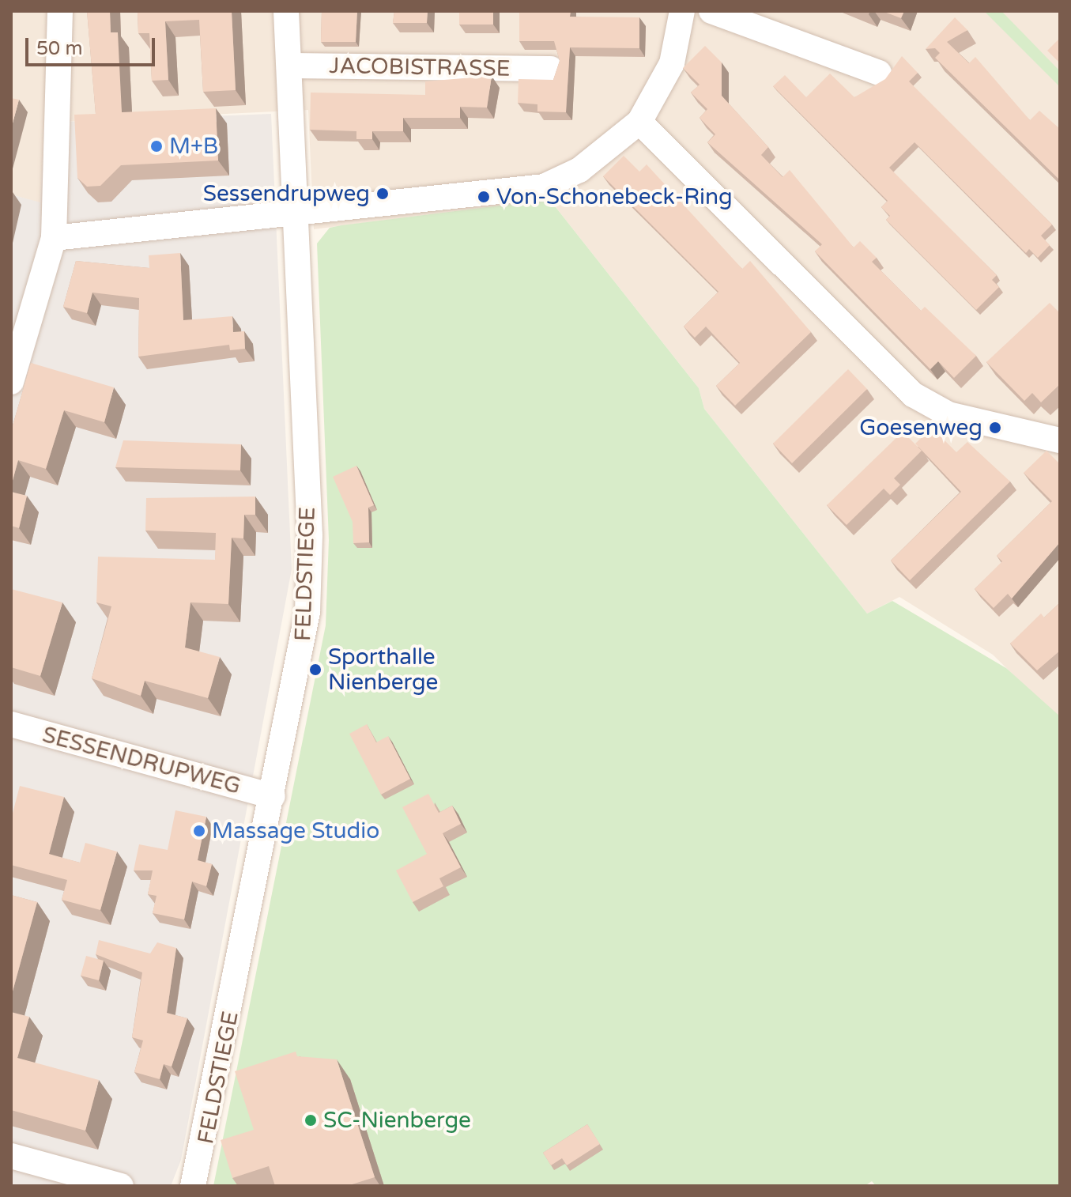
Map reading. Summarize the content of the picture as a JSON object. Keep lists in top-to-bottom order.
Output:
{
  "streets": {
    "street": ["JACOBISTRASSE", "FELDSTIEGE", "SESSENDRUPWEG"]
  },
  "crossings": [
    ["JACOBISTRASSE", "FELDSTIEGE"],
    ["FELDSTIEGE", "SESSENDRUPWEG"]
  ],
  "places": [
    "M+B",
    "Sessendrupweg",
    "Von-Schonebeck-Ring",
    "Goesenweg",
    "Sporthalle Nienberge",
    "Massage Studio",
    "SC-Nienberge"
  ],
  "scale_bar": "50 m"
}
